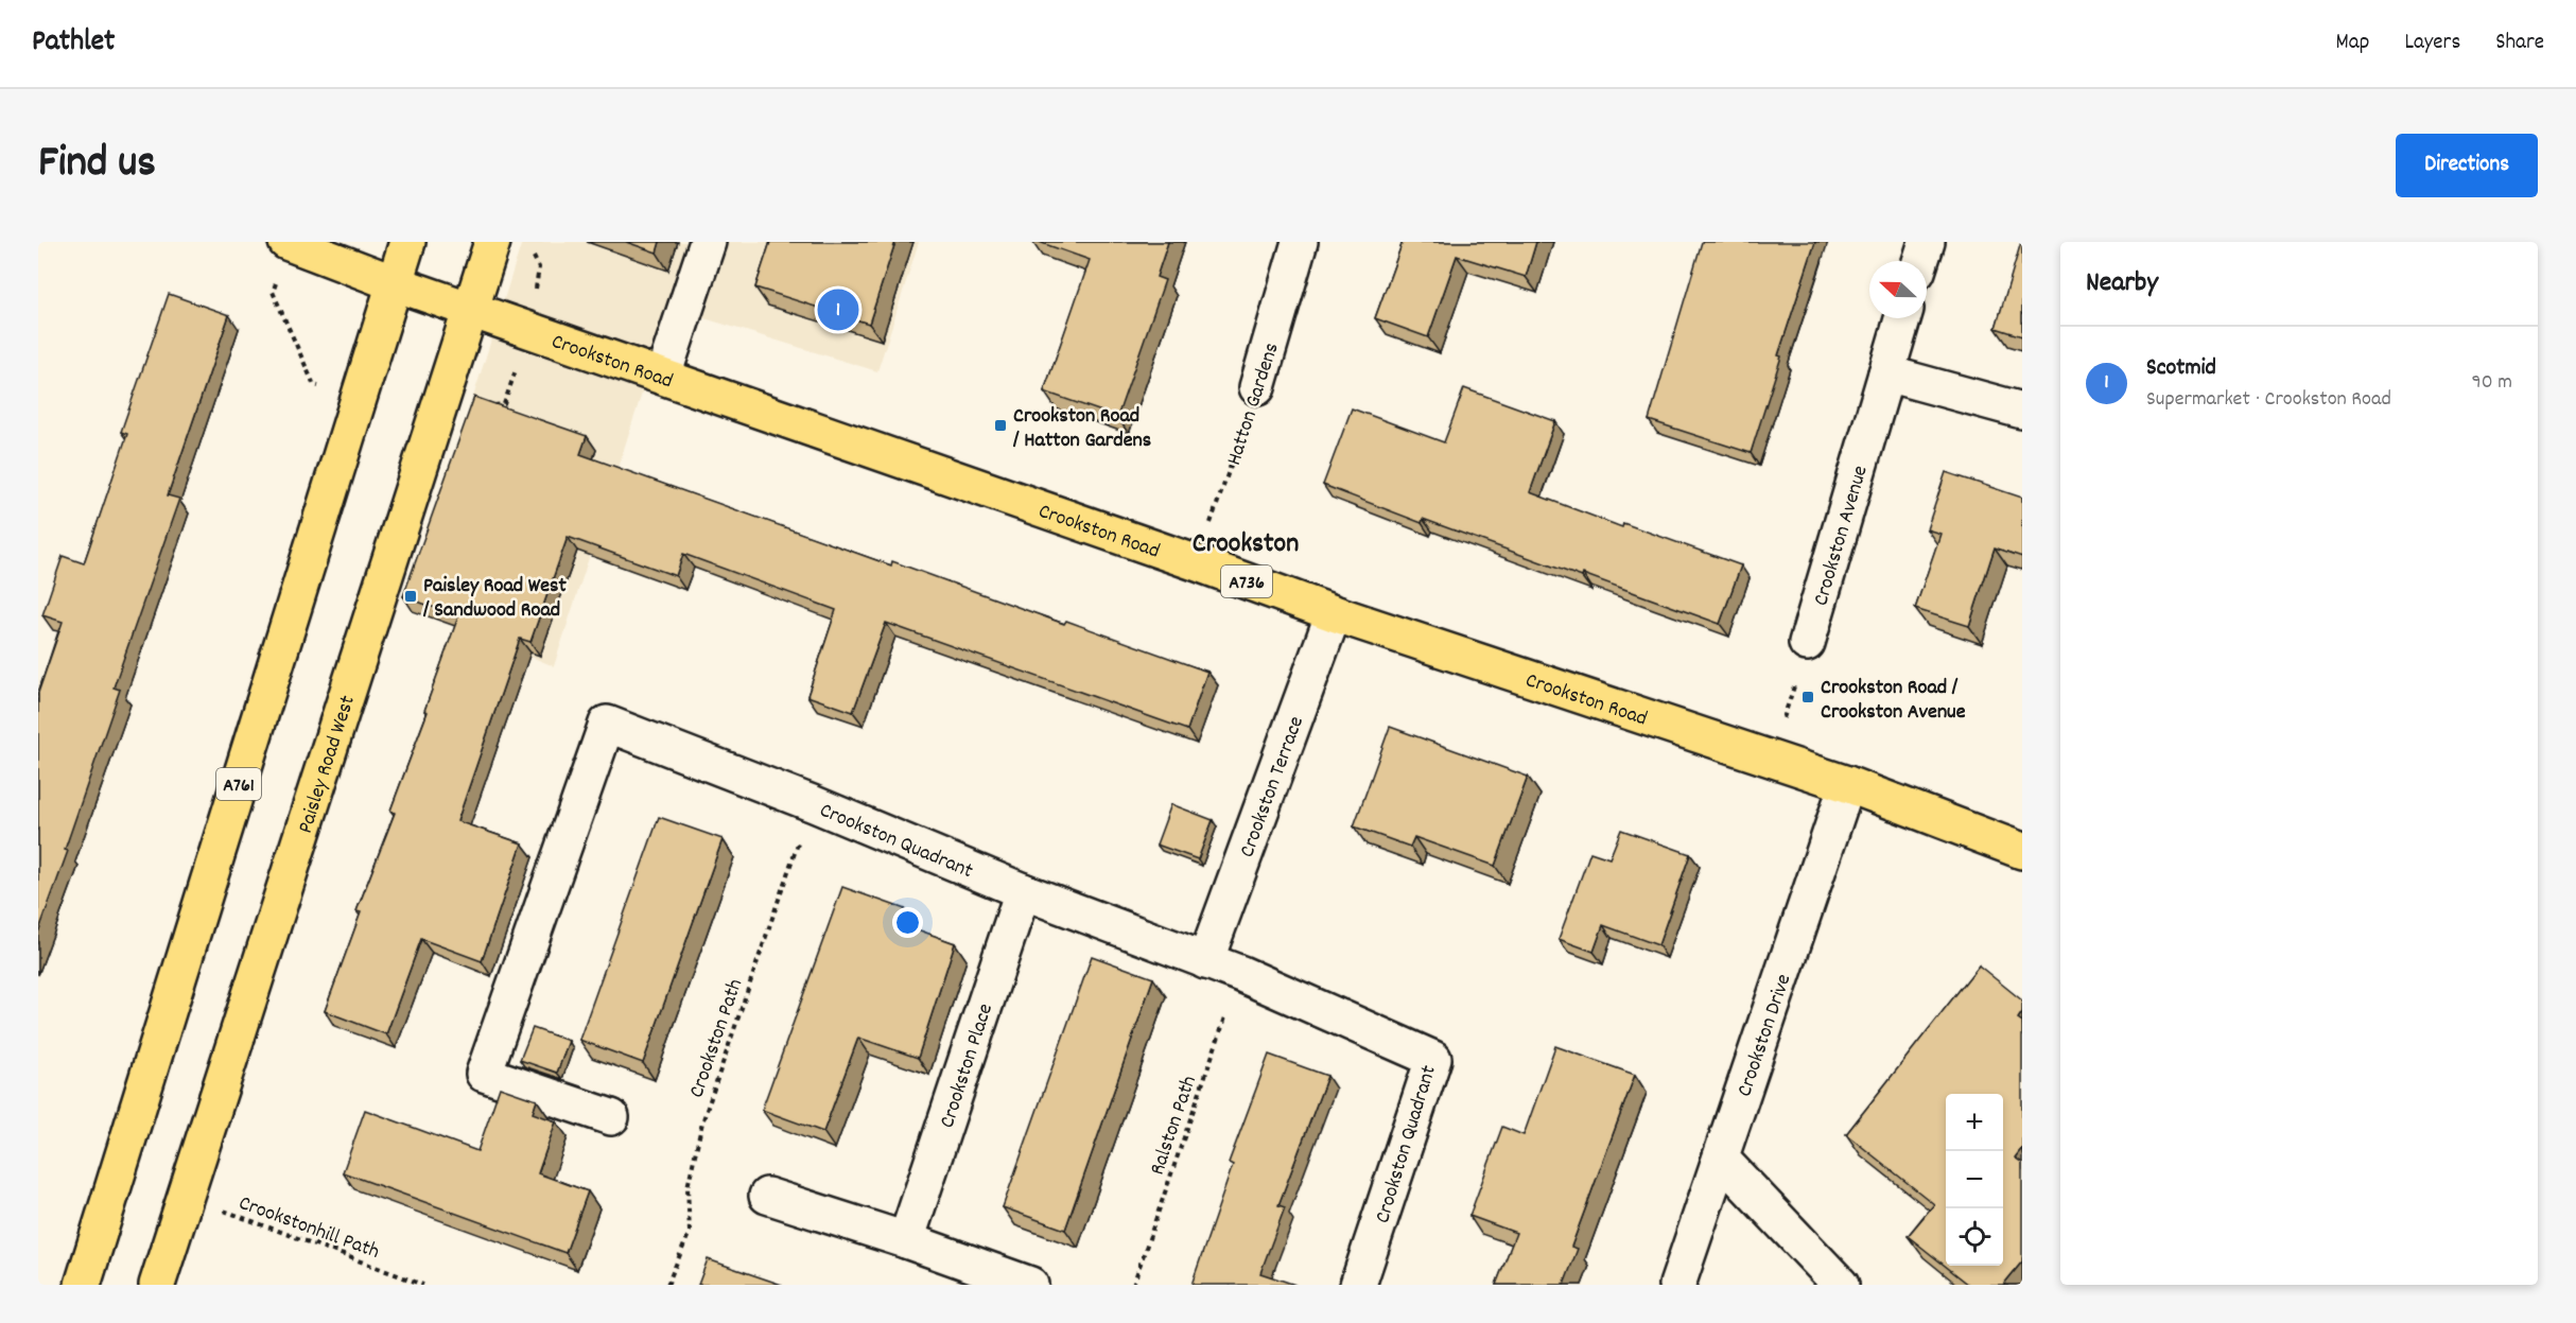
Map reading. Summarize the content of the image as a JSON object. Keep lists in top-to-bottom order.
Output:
{
  "streets": {
    "main road": [
      "Crookston Road",
      "A736",
      "Paisley Road West",
      "A761"
    ],
    "street": [
      "Hatton Gardens",
      "Crookston Avenue",
      "Crookston Terrace",
      "Crookston Quadrant",
      "Crookston Drive",
      "Crookston Place"
    ],
    "path": ["Crookston Path", "Ralston Path", "Crookstonhill Path"]
  },
  "crossings": [
    ["Crookston Road", "Hatton Gardens"],
    ["Crookston Road", "A736"],
    ["Crookston Road", "Paisley Road West"],
    ["Crookston Road", "A761"],
    ["Crookston Road", "Crookston Terrace"],
    ["Crookston Road", "Crookston Drive"],
    ["A736", "A761"],
    ["Paisley Road West", "Crookstonhill Path"],
    ["Crookston Terrace", "Crookston Quadrant"],
    ["Crookston Quadrant", "Crookston Path"],
    ["Crookston Quadrant", "Crookston Place"],
    ["Crookston Quadrant", "Ralston Path"]
  ],
  "districts": ["Crookston"],
  "places": {
    "transit": ["Crookston Road / Hatton Gardens", "Paisley Road West / Sandwood Road", "Crookston Road / Crookston Avenue"]
  },
  "north": "left",
  "page": {
    "header": "Pathlet",
    "nav": ["Map", "Layers", "Share"],
    "title": "Find us",
    "buttons": "Directions",
    "heading": "Nearby",
    "pins": "1",
    "list": [
      {
        "mark": "1",
        "name": "Scotmid",
        "note": "Supermarket · Crookston Road",
        "value": "90 m"
      }
    ],
    "map_buttons": ["+", "−"]
  }
}
